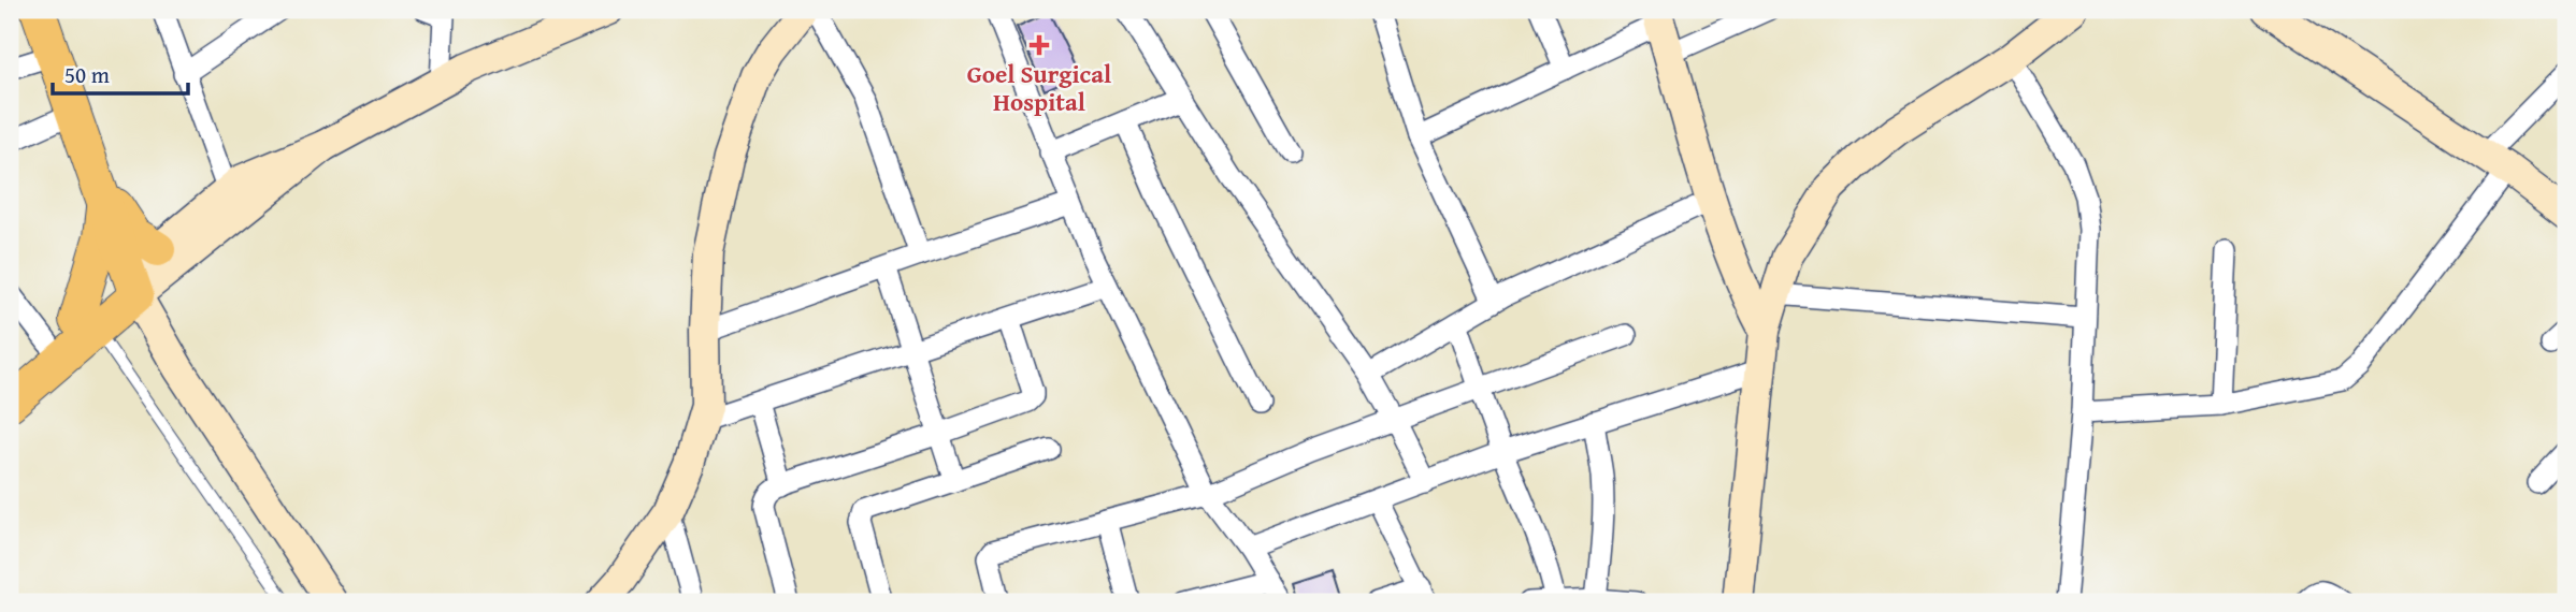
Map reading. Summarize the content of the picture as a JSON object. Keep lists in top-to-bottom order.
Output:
{
  "places": {
    "health": ["Goel Surgical Hospital"]
  },
  "scale_bar": "50 m"
}
